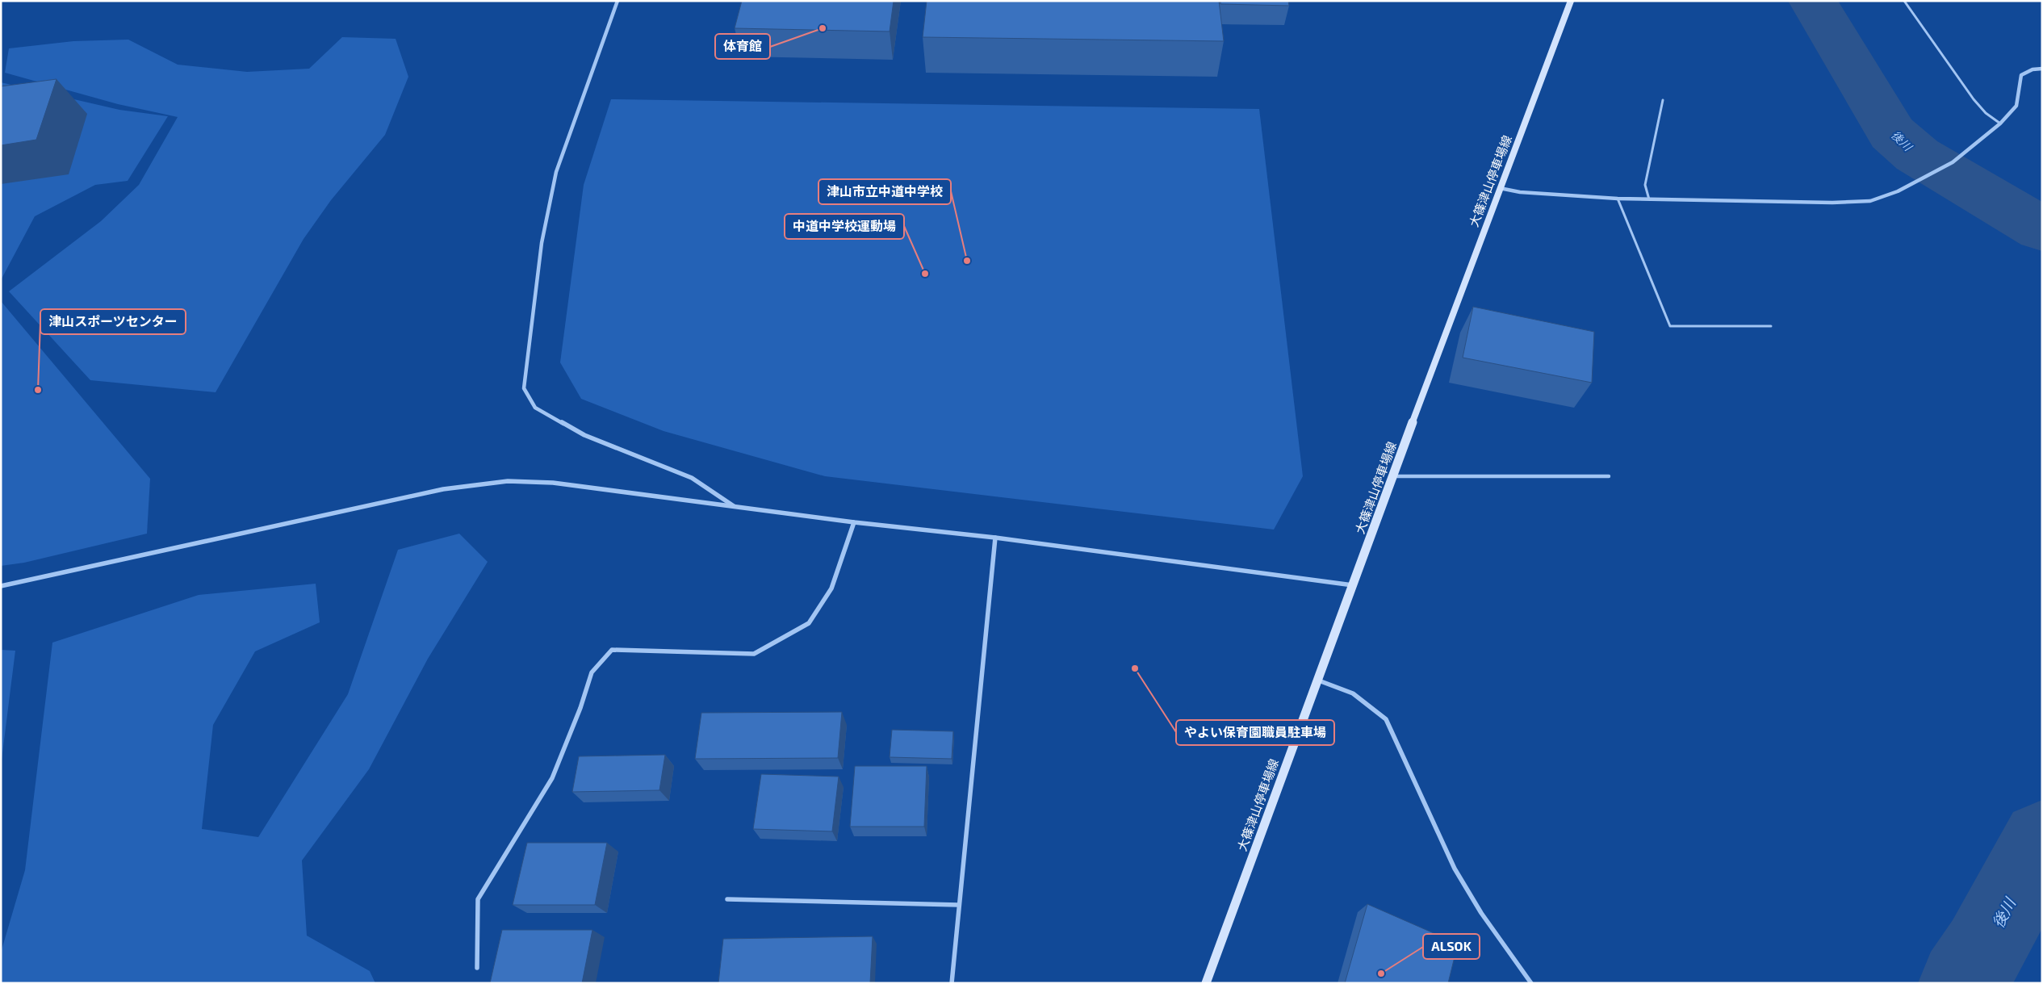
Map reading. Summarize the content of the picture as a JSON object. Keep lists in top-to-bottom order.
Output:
{
  "streets": {
    "main road": ["大篠津山停車場線"]
  },
  "water": ["後川"],
  "places": [
    "体育館",
    "津山市立中道中学校",
    "中道中学校運動場",
    "津山スポーツセンター",
    "やよい保育園職員駐車場",
    "ALSOK"
  ]
}
